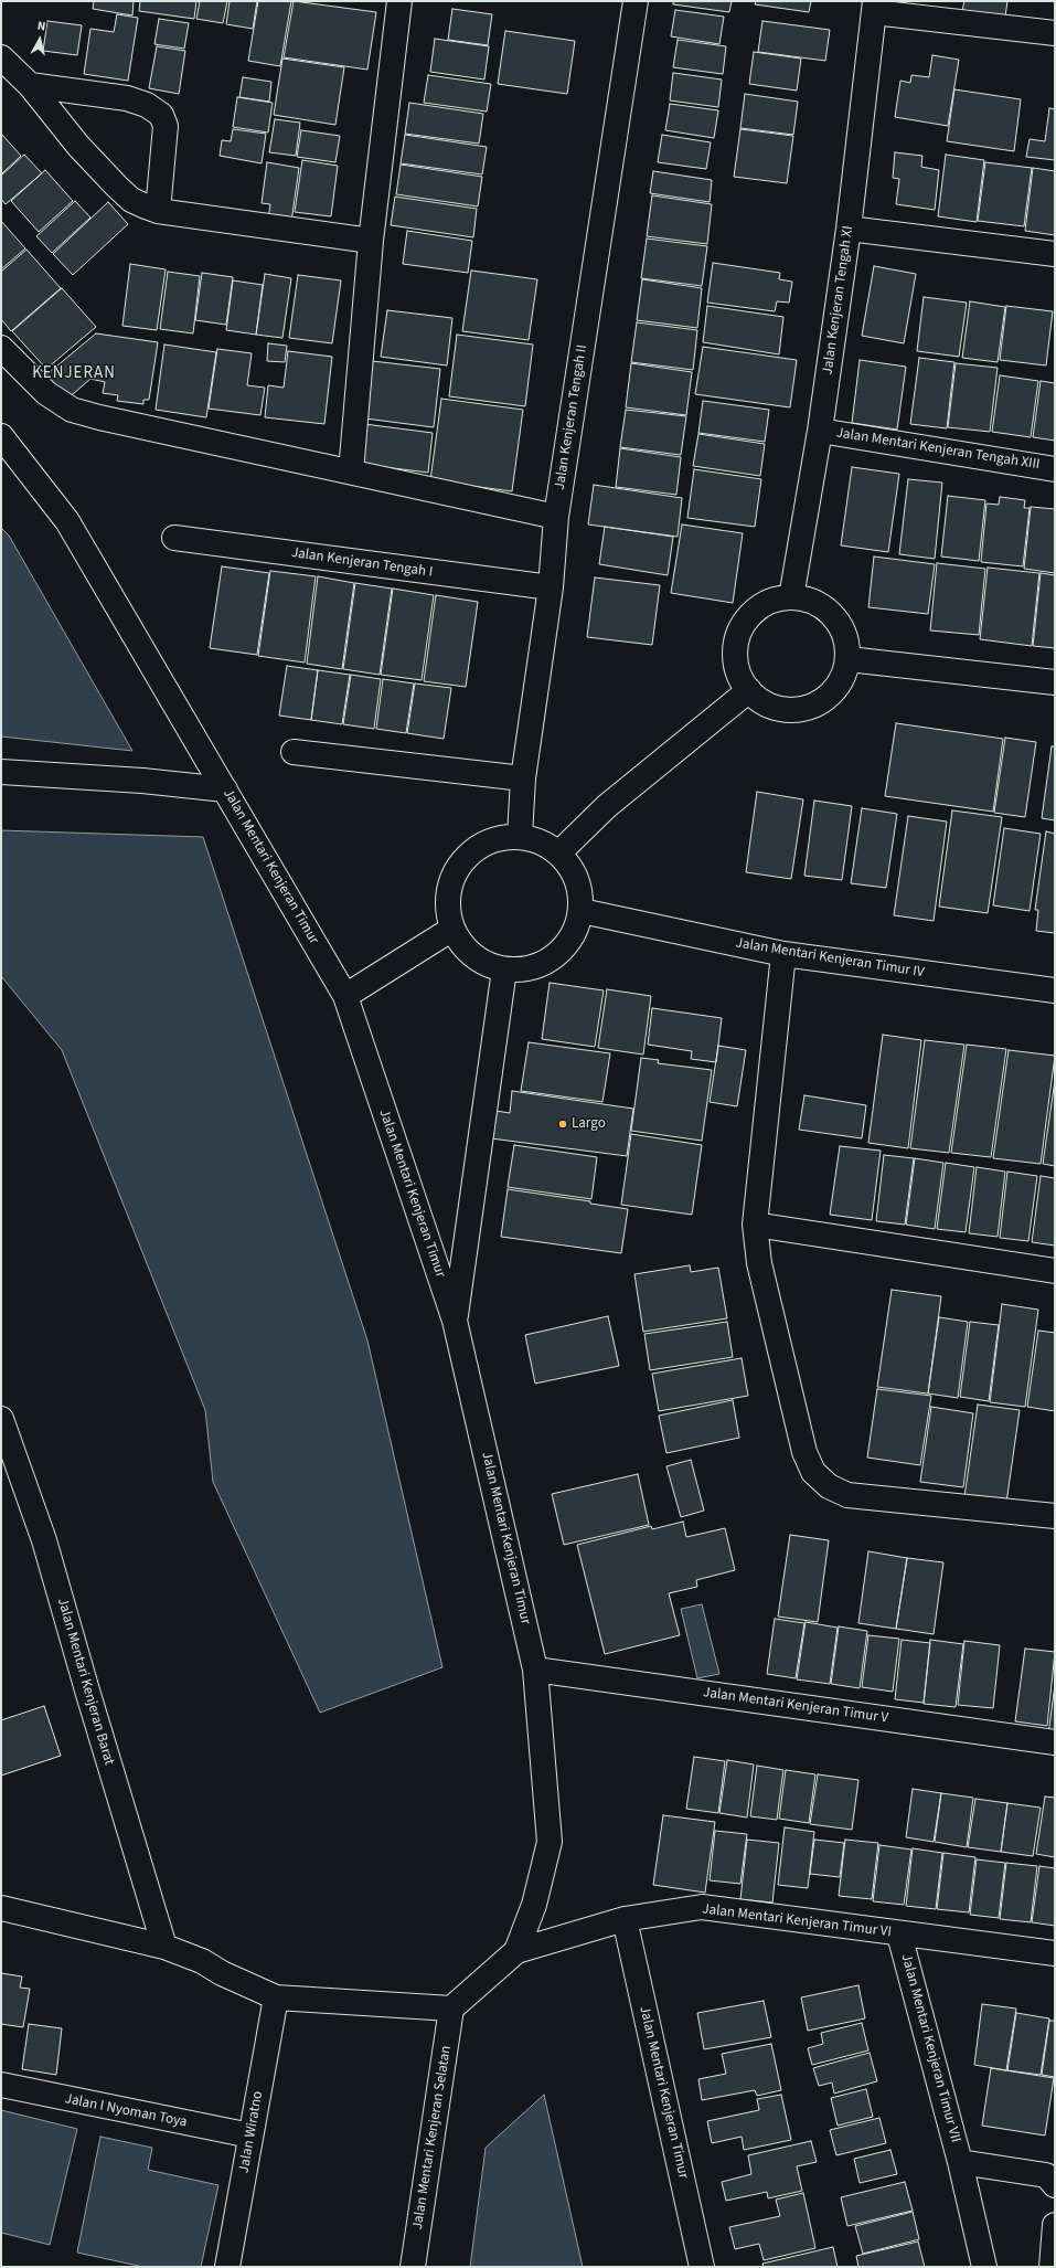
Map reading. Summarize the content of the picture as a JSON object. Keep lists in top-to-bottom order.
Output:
{
  "streets": {
    "street": [
      "Jalan Kenjeran Tengah XI",
      "Jalan Kenjeran Tengah II",
      "Jalan Mentari Kenjeran Tengah XIII",
      "Jalan Kenjeran Tengah I",
      "Jalan Mentari Kenjeran Timur",
      "Jalan Mentari Kenjeran Timur IV",
      "Jalan Mentari Kenjeran Barat",
      "Jalan Mentari Kenjeran Timur V",
      "Jalan Mentari Kenjeran Timur VI",
      "Jalan Mentari Kenjeran Timur VII",
      "Jalan I Nyoman Toya",
      "Jalan Wiratno",
      "Jalan Mentari Kenjeran Selatan"
    ]
  },
  "crossings": [
    ["Jalan Kenjeran Tengah XI", "Jalan Mentari Kenjeran Tengah XIII"],
    ["Jalan Kenjeran Tengah II", "Jalan Kenjeran Tengah I"],
    ["Jalan Kenjeran Tengah II", "Jalan Mentari Kenjeran Timur IV"],
    ["Jalan Mentari Kenjeran Timur", "Jalan Mentari Kenjeran Timur V"],
    ["Jalan Mentari Kenjeran Timur", "Jalan Mentari Kenjeran Timur VI"],
    ["Jalan Mentari Kenjeran Timur", "Jalan Mentari Kenjeran Selatan"],
    ["Jalan Mentari Kenjeran Timur VI", "Jalan Mentari Kenjeran Timur VII"],
    ["Jalan I Nyoman Toya", "Jalan Wiratno"]
  ],
  "districts": ["KENJERAN"],
  "places": ["Largo"],
  "north": "top"
}
